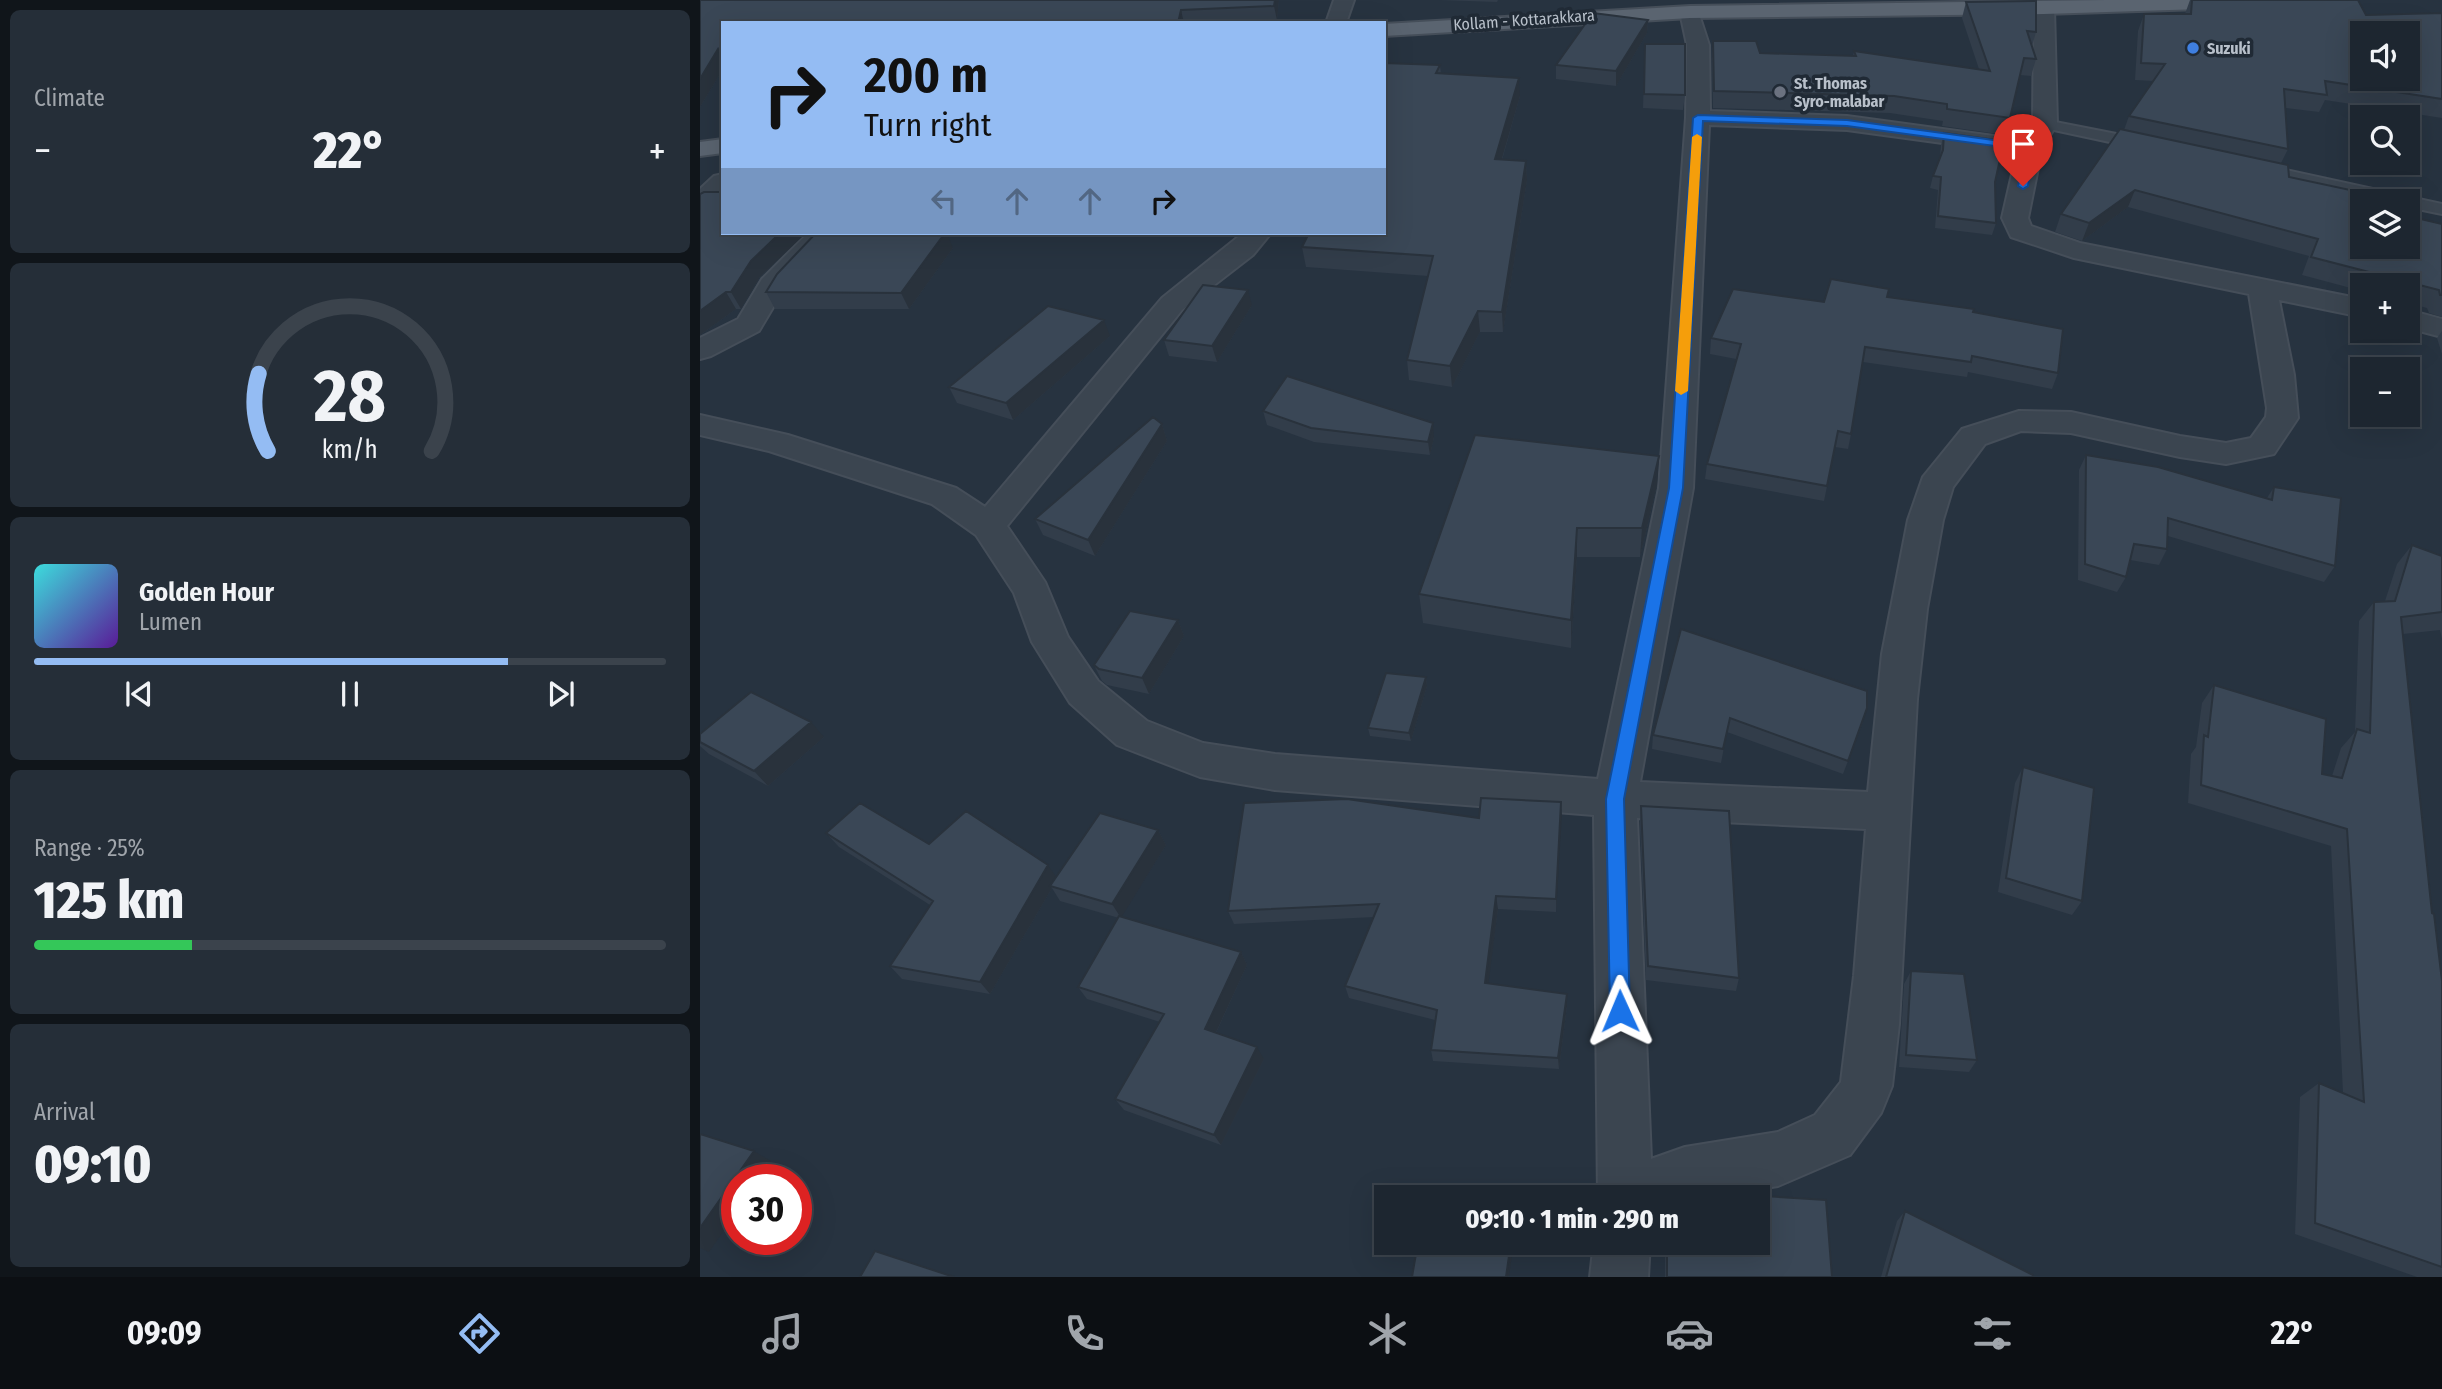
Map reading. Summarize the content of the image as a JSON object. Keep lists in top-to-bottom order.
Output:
{
  "streets": {
    "main road": ["Kollam - Kottarakkara"]
  },
  "places": ["Suzuki", "St. Thomas Syro-malabar"],
  "page": {
    "tile": [
      "Climate",
      ["Range · 25%", "125 km"],
      ["Arrival", "09:10"]
    ],
    "map_buttons": ["+", "−"],
    "turn": ["200 m", "Turn right"],
    "heat": ["−", "22°", "+"],
    "song": ["Golden Hour", "Lumen"],
    "limit": "30",
    "trip": "09:10 · 1 min · 290 m",
    "tabs": ["09:09", "22°"],
    "gauge": ["28", "km/h"]
  }
}
